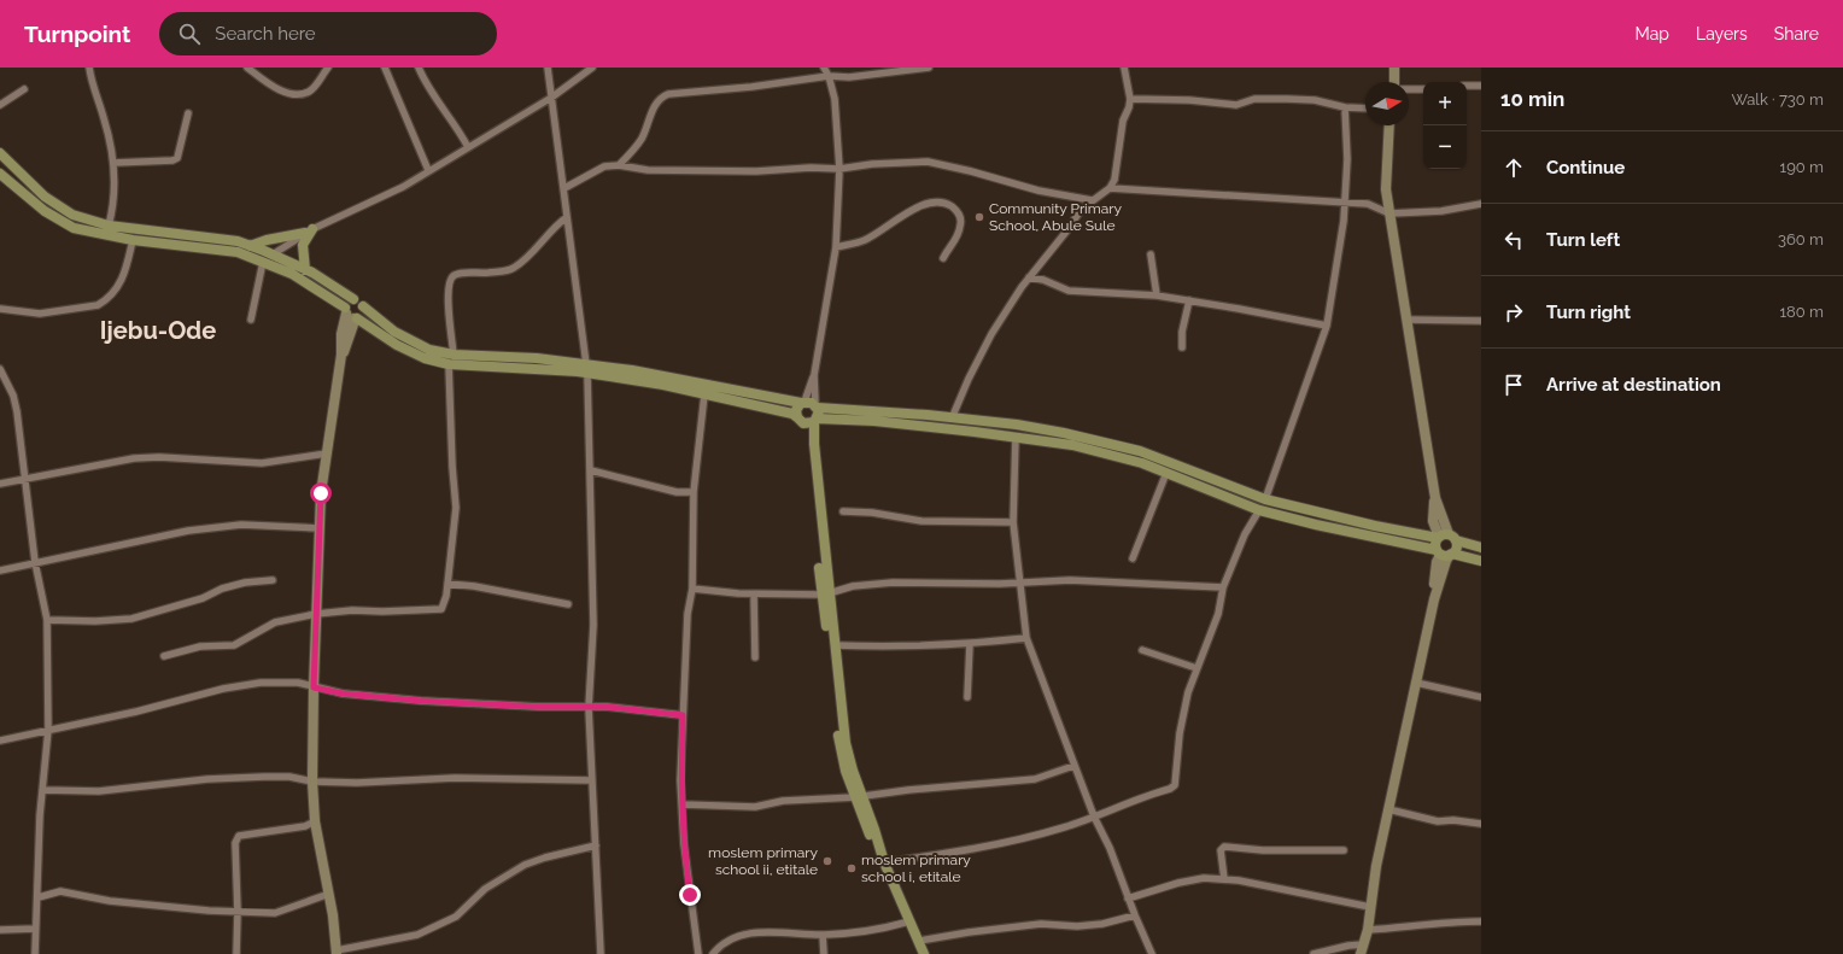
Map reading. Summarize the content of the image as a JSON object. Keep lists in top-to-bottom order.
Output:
{
  "districts": ["Ijebu-Ode"],
  "places": ["Community Primary School, Abule Sule", "moslem primary school ii, etitale", "moslem primary school i, etitale"],
  "north": "right",
  "page": {
    "header": "Turnpoint",
    "search": "Search here",
    "nav": ["Map", "Layers", "Share"],
    "heading": ["10 min", "Walk · 730 m"],
    "map_buttons": ["+", "−"],
    "list": [
      ["Continue", "190 m"],
      ["Turn left", "360 m"],
      ["Turn right", "180 m"],
      "Arrive at destination"
    ]
  }
}
